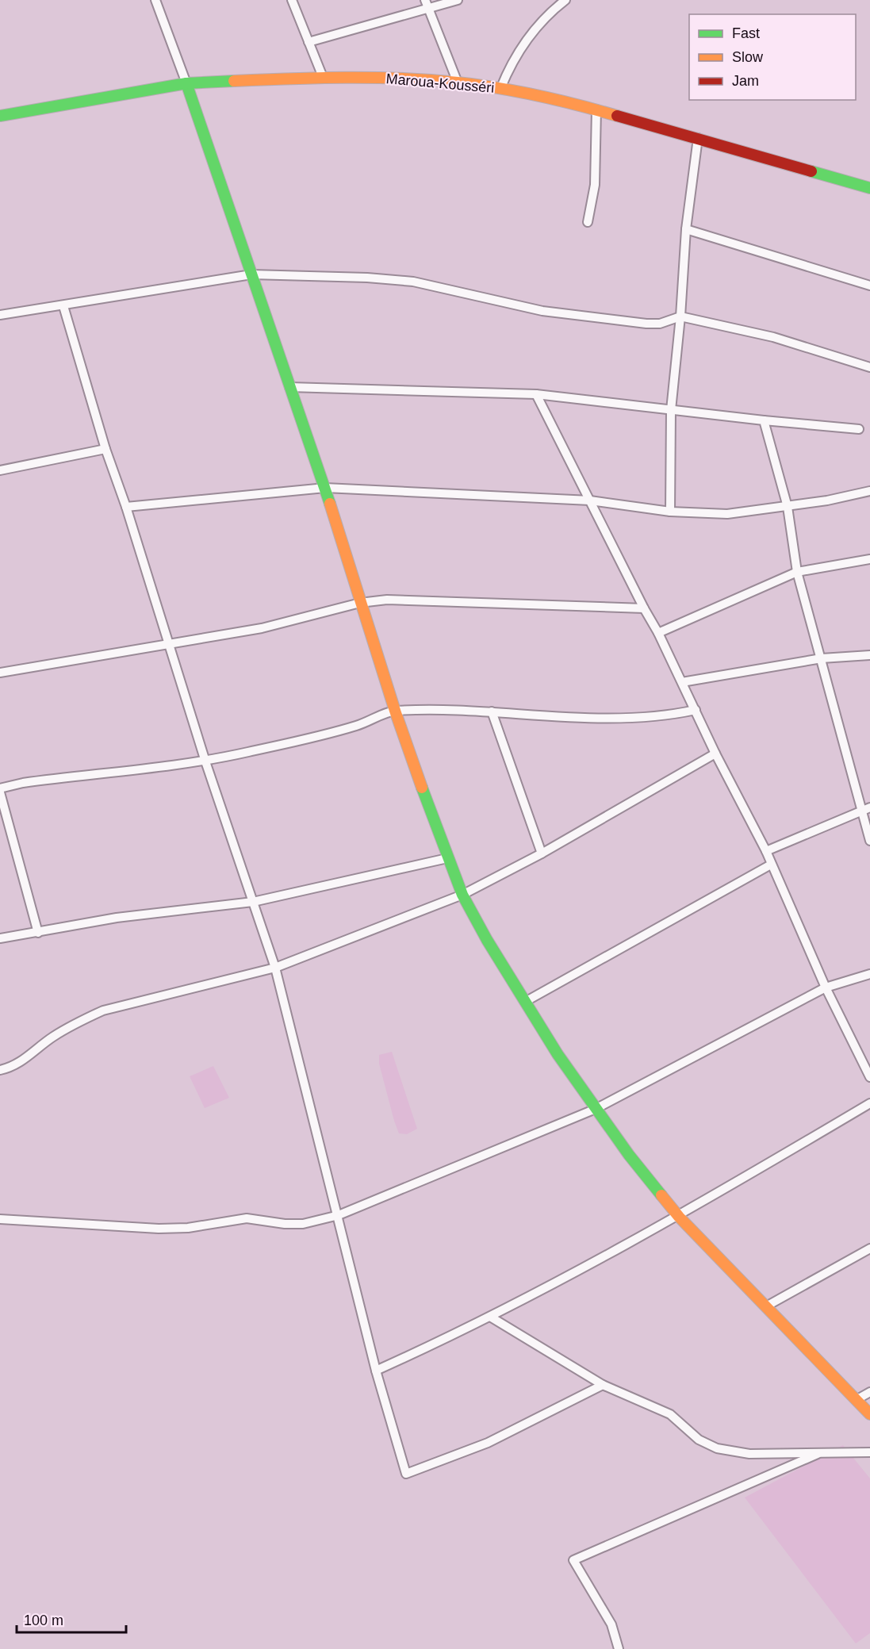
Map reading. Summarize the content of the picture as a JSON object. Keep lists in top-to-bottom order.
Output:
{
  "streets": {
    "main road": ["Maroua-Kousséri"]
  },
  "legend": ["Fast", "Slow", "Jam"],
  "scale_bar": "100 m"
}
